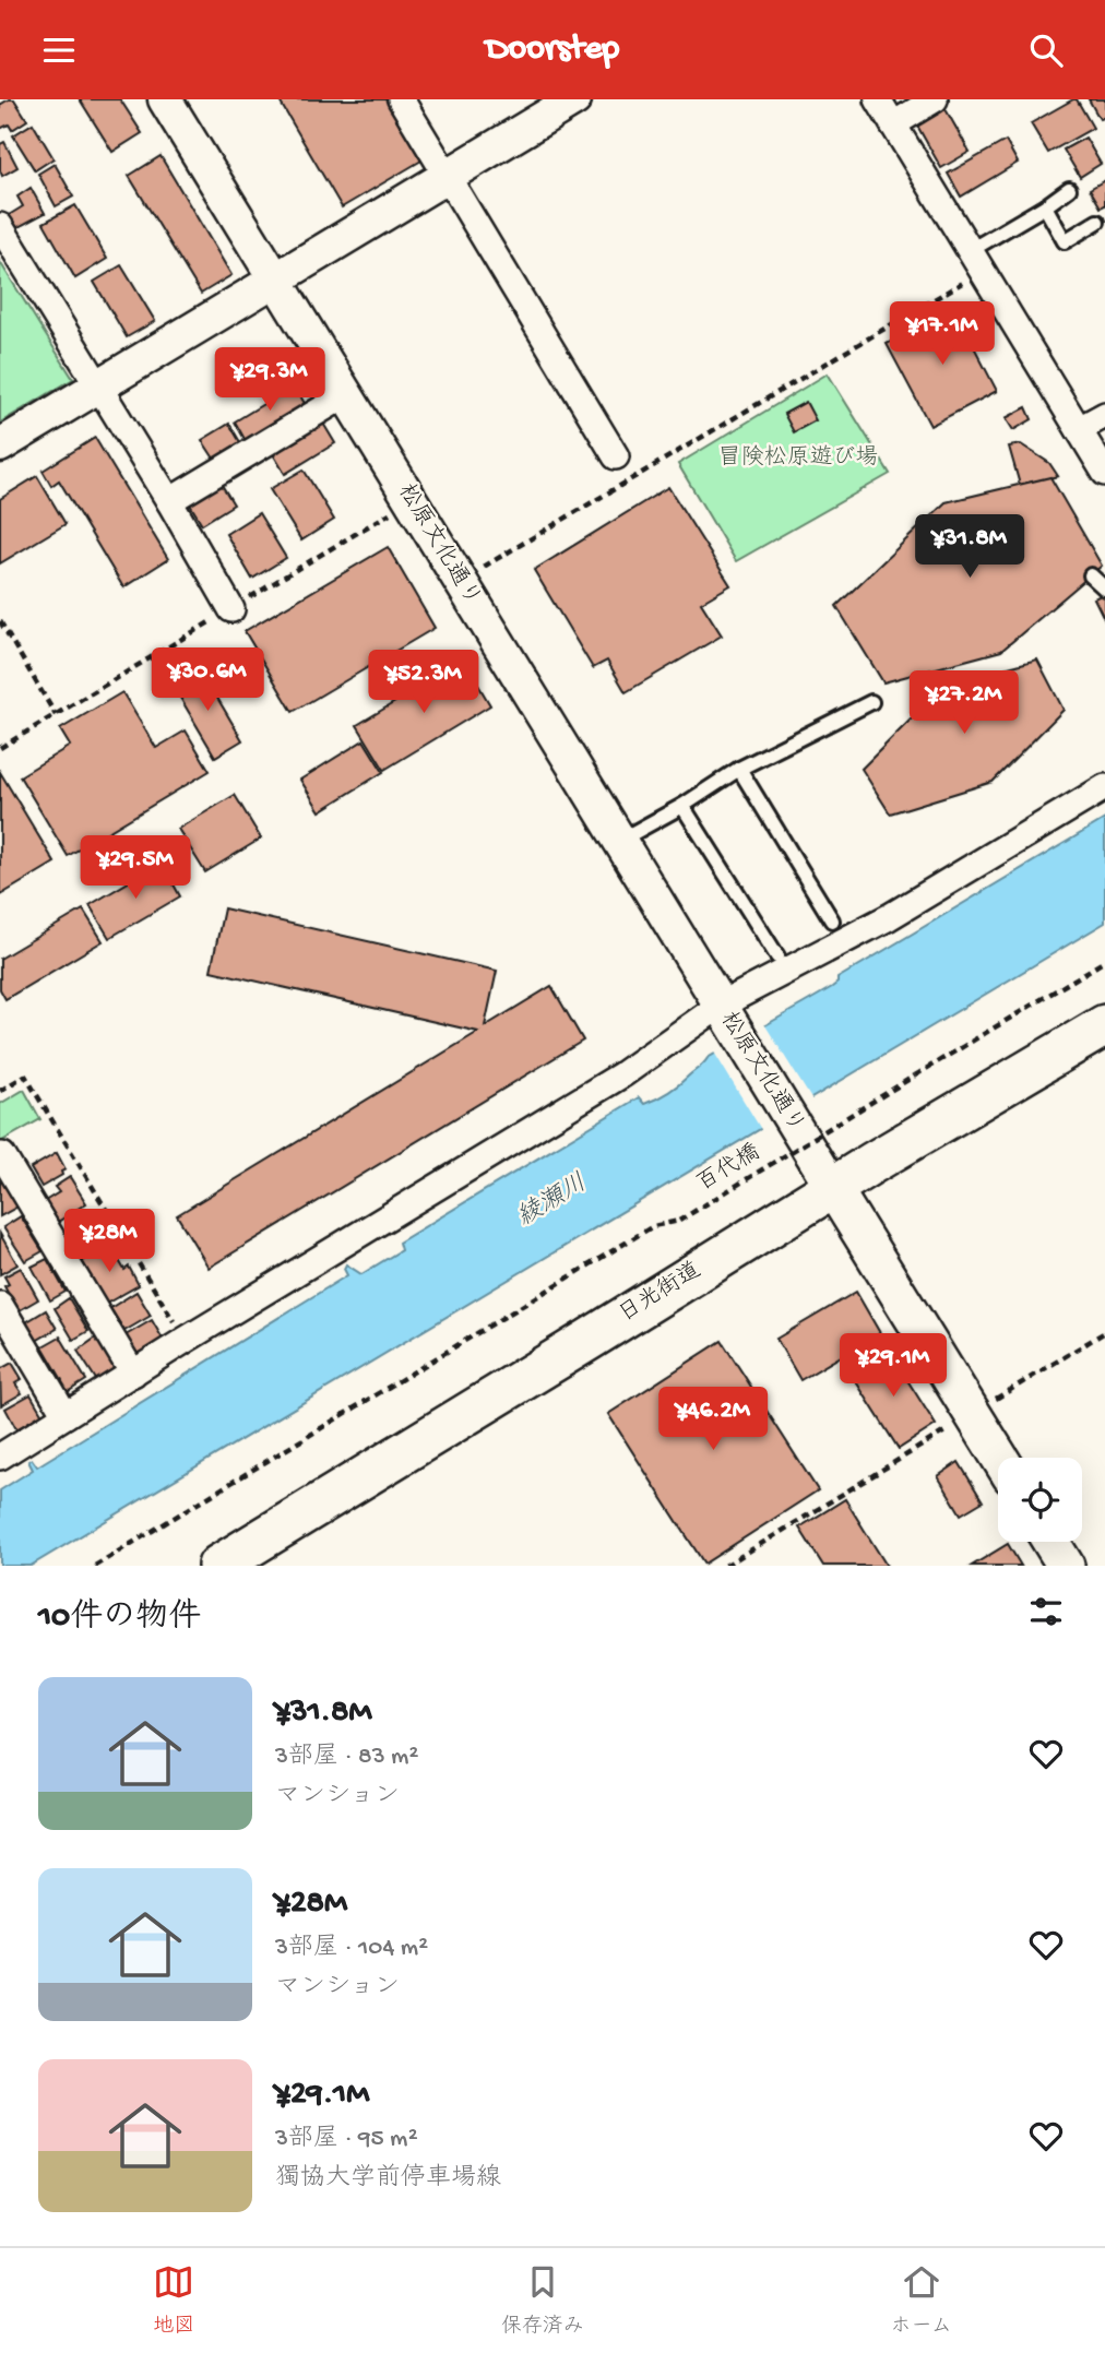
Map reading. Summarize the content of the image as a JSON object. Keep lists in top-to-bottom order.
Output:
{
  "streets": {
    "main road": ["日光街道"],
    "street": ["松原文化通り"],
    "path": ["百代橋"]
  },
  "crossings": [
    ["松原文化通り", "日光街道"]
  ],
  "water": ["綾瀬川"],
  "parks": ["冒険松原遊び場"],
  "page": {
    "header": "Doorstep",
    "price": [
      "¥17.1M",
      "¥29.3M",
      "¥31.8M",
      "¥30.6M",
      "¥52.3M",
      "¥27.2M",
      "¥29.5M",
      "¥28M",
      "¥29.1M",
      "¥46.2M"
    ],
    "heading": "10件の物件",
    "list": [
      {
        "name": "¥31.8M",
        "note": "3部屋 · 83 m² · マンション"
      },
      {
        "name": "¥28M",
        "note": "3部屋 · 104 m² · マンション"
      },
      {
        "name": "¥29.1M",
        "note": "3部屋 · 95 m² · 獨協大学前停車場線"
      }
    ],
    "tabs": ["地図", "保存済み", "ホーム"]
  }
}
